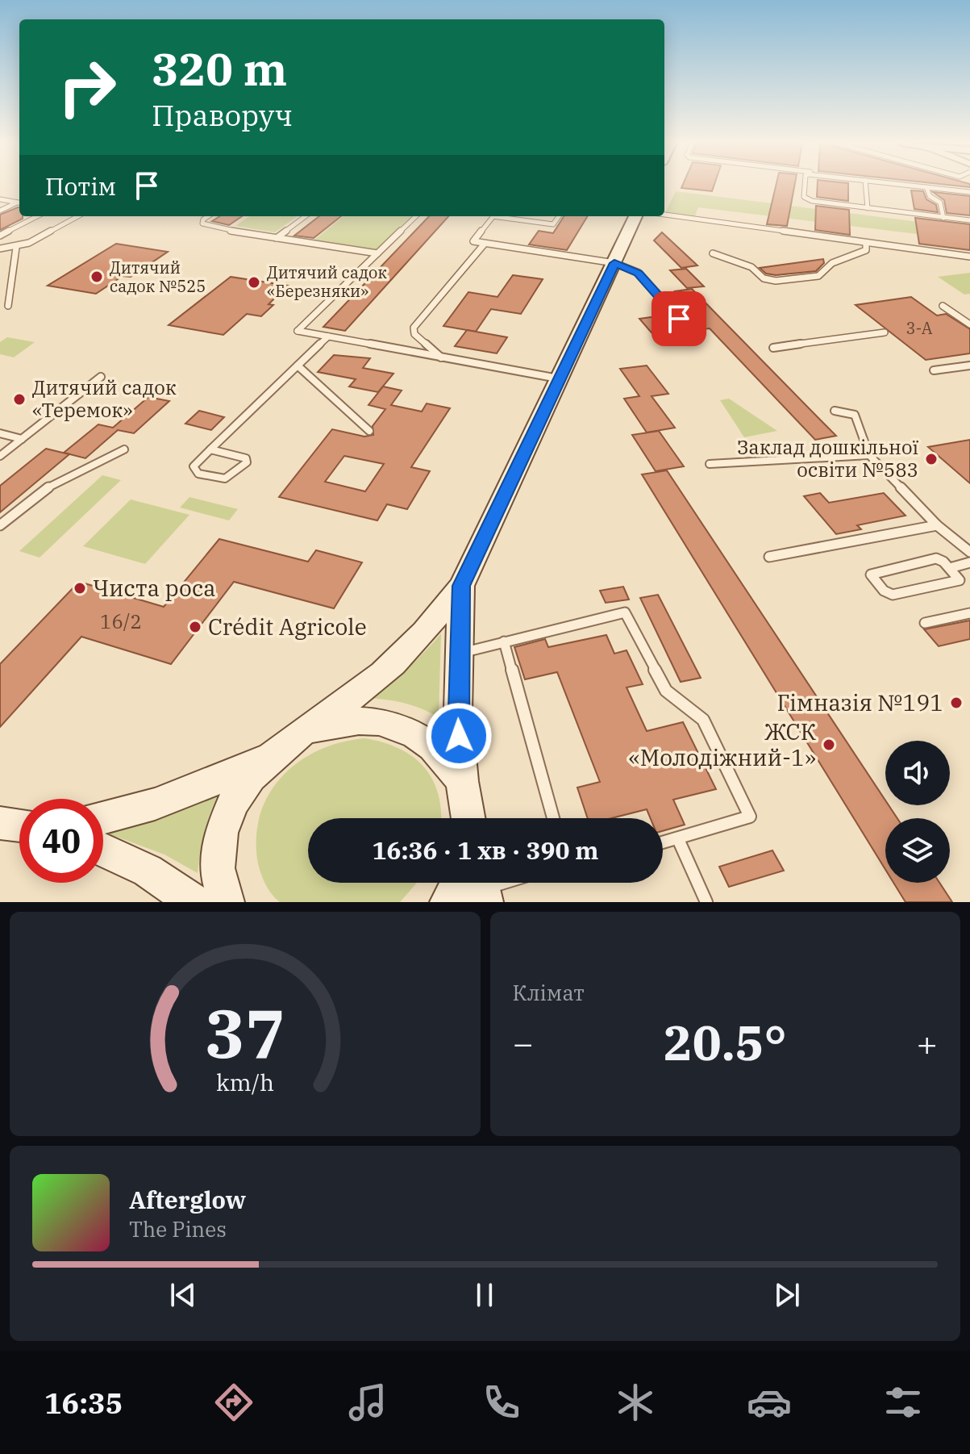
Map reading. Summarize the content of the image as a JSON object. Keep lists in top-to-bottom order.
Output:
{
  "places": [
    "Дитячий садок №525",
    "Дитячий садок «Березняки»",
    "Дитячий садок «Теремок»",
    "Заклад дошкільної освіти №583",
    "Чиста роса",
    "Crédit Agricole",
    "Гімназія №191",
    "ЖСК «Молодіжний-1»"
  ],
  "house_numbers": ["3-А", "16/2"],
  "page": {
    "turn": ["320 m", "Праворуч"],
    "then": "Потім",
    "limit": "40",
    "trip": "16:36 · 1 хв · 390 m",
    "tile": "Клімат",
    "heat": ["−", "20.5°", "+"],
    "song": ["Afterglow", "The Pines"],
    "tabs": "16:35",
    "gauge": ["37", "km/h"]
  }
}
